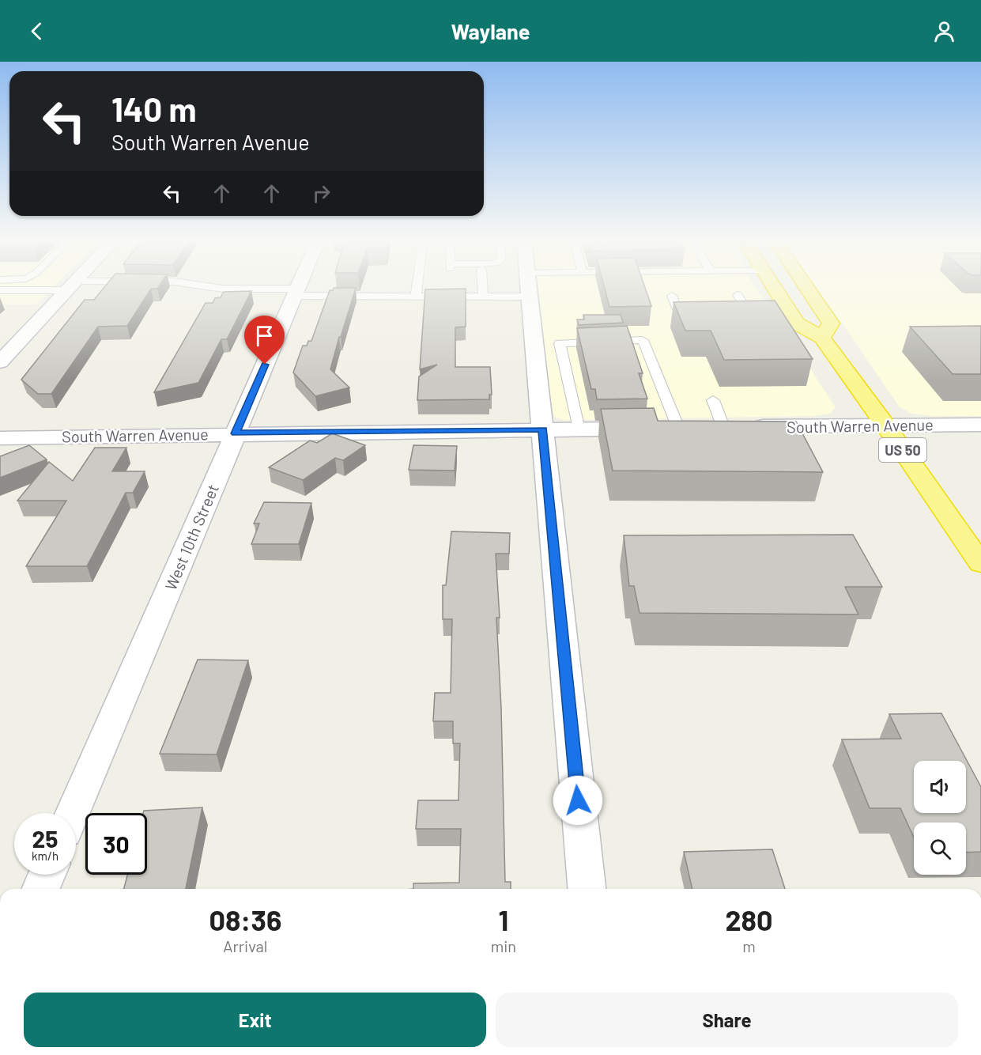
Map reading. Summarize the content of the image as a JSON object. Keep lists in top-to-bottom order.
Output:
{
  "streets": {
    "highway": ["US 50"],
    "street": ["South Warren Avenue", "West 10th Street"]
  },
  "crossings": [
    ["South Warren Avenue", "US 50"],
    ["South Warren Avenue", "West 10th Street"]
  ],
  "page": {
    "header": "Waylane",
    "turn": ["140 m", "South Warren Avenue"],
    "speed": "25 km/h",
    "limit": "30",
    "eta": [
      "08:36",
      "Arrival",
      "1",
      "min",
      "280",
      "m"
    ],
    "buttons": ["Exit", "Share"]
  }
}
